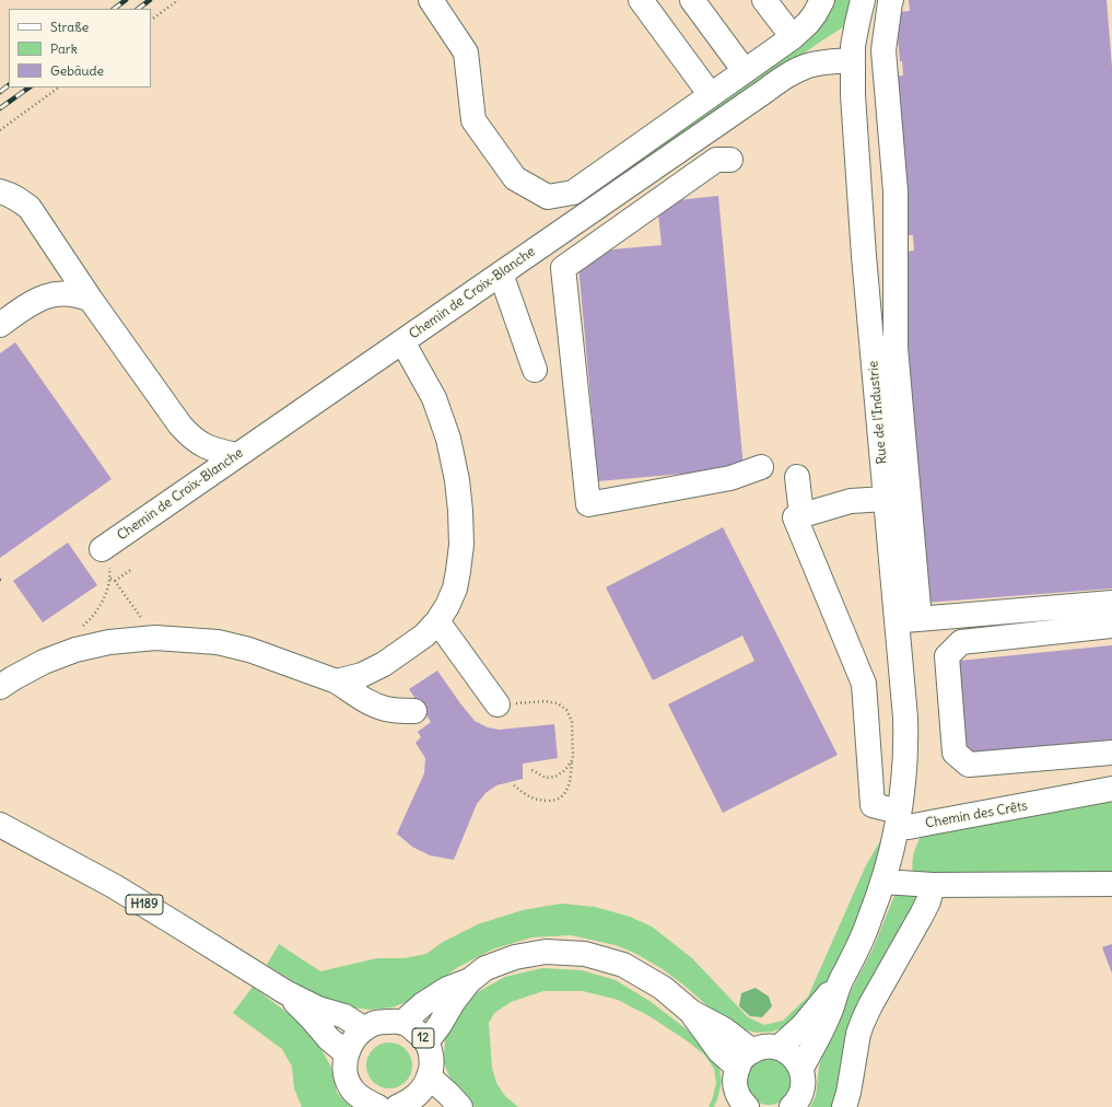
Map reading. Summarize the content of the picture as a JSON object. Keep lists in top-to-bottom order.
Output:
{
  "streets": {
    "main road": [
      "Chemin de Croix-Blanche",
      "Rue de l'Industrie",
      "Chemin des Crêts",
      "H189",
      "12"
    ]
  },
  "crossings": [
    ["Chemin de Croix-Blanche", "Rue de l'Industrie"],
    ["Rue de l'Industrie", "Chemin des Crêts"]
  ],
  "legend": ["Straße", "Park", "Gebäude"]
}
